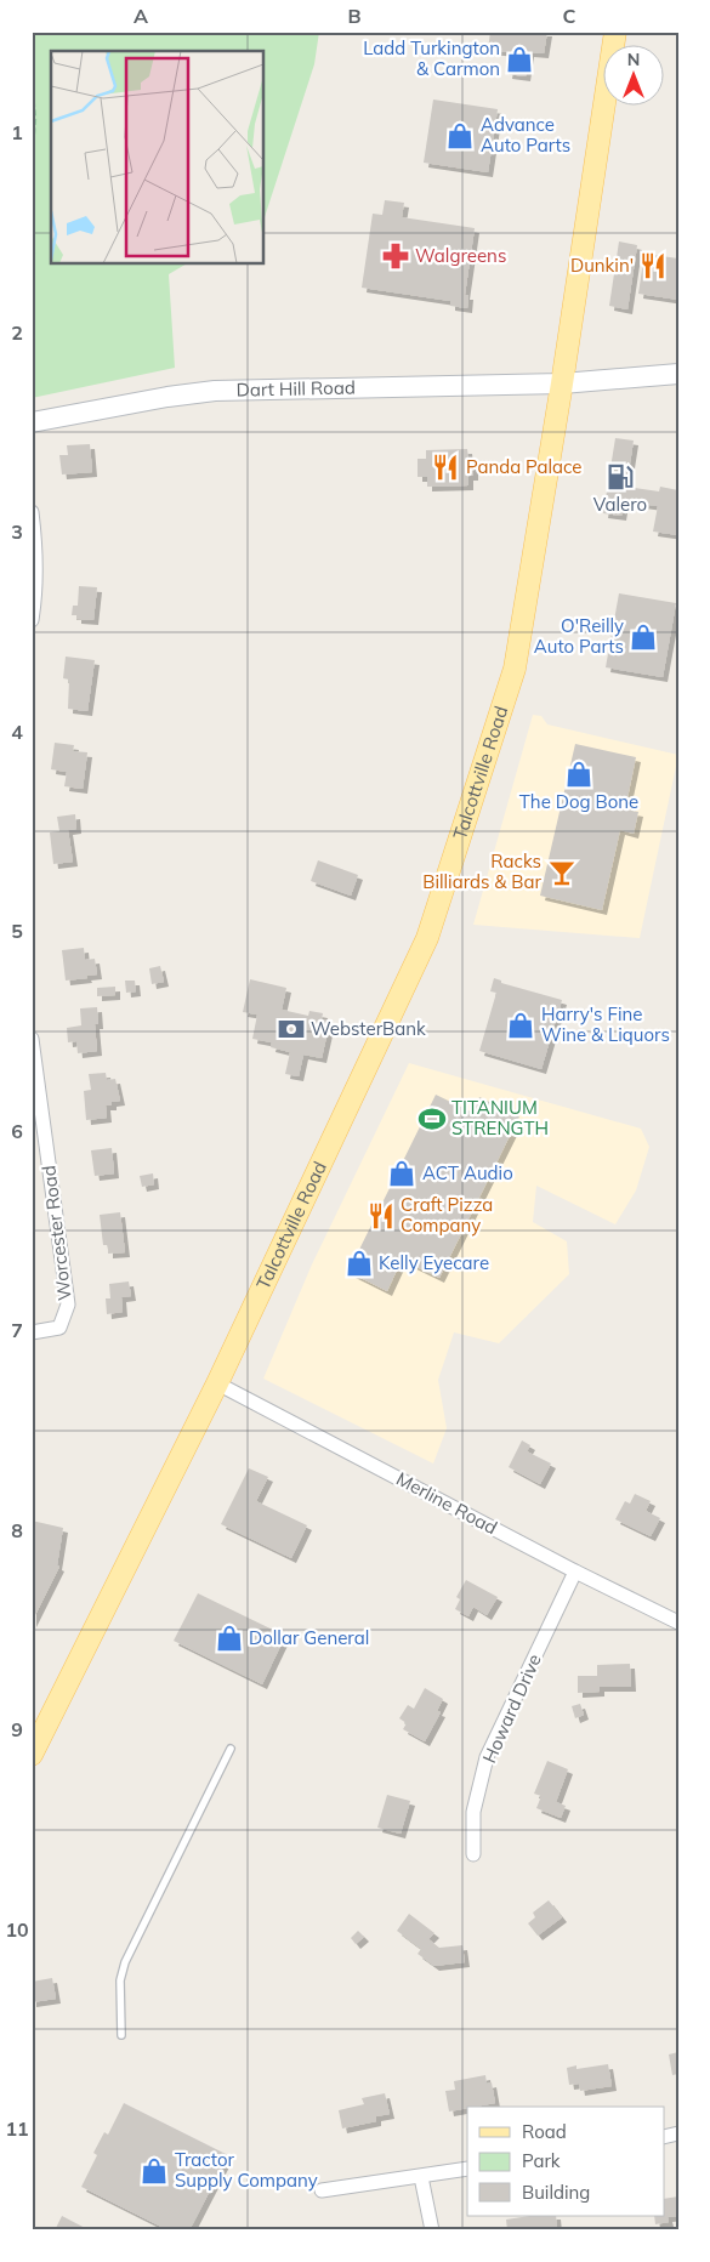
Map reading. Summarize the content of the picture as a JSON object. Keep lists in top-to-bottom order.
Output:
{
  "streets": {
    "main road": ["Dart Hill Road", "Talcottville Road"],
    "street": ["Worcester Road", "Merline Road", "Howard Drive"]
  },
  "crossings": [
    ["Dart Hill Road", "Talcottville Road"],
    ["Talcottville Road", "Merline Road"],
    ["Merline Road", "Howard Drive"]
  ],
  "places": {
    "shop": [
      "Ladd Turkington & Carmon",
      "Advance Auto Parts",
      "O'Reilly Auto Parts",
      "The Dog Bone",
      "Harry's Fine Wine & Liquors",
      "ACT Audio",
      "Kelly Eyecare",
      "Dollar General",
      "Tractor Supply Company"
    ],
    "pharmacy": ["Walgreens"],
    "restaurant": ["Dunkin'", "Panda Palace", "Craft Pizza Company"],
    "fuel station": ["Valero"],
    "bar": ["Racks Billiards & Bar"],
    "bank": ["WebsterBank"],
    "sports": ["TITANIUM STRENGTH"]
  },
  "legend": ["Road", "Park", "Building"],
  "north": "top",
  "grid": {
    "columns": ["A", "B", "C"],
    "rows": [
      "1",
      "2",
      "3",
      "4",
      "5",
      "6",
      "7",
      "8",
      "9",
      "10",
      "11"
    ]
  }
}
